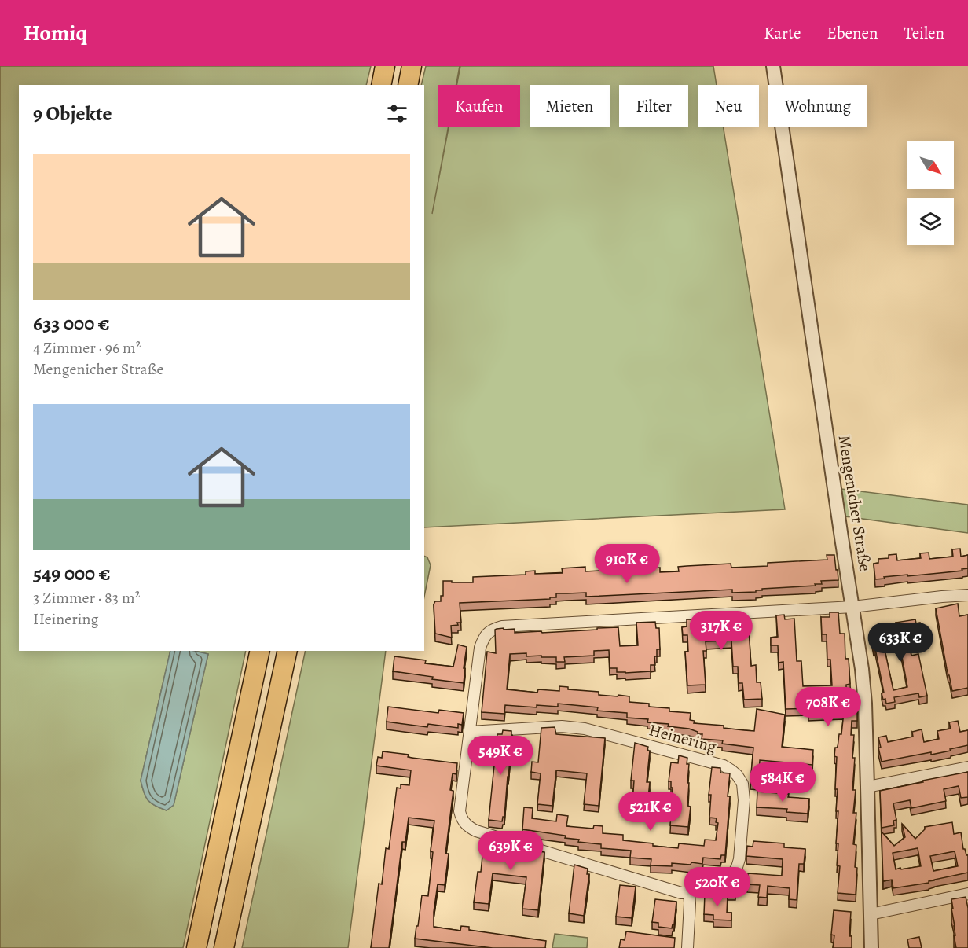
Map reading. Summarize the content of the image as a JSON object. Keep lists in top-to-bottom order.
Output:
{
  "streets": {
    "street": ["Mengenicher Straße", "Heinering"]
  },
  "north": "bottom right",
  "page": {
    "header": "Homiq",
    "nav": ["Karte", "Ebenen", "Teilen"],
    "chip": [
      "Kaufen",
      "Mieten",
      "Filter",
      "Neu",
      "Wohnung"
    ],
    "heading": "9 Objekte",
    "list": [
      {
        "name": "633 000 €",
        "note": "4 Zimmer · 96 m² · Mengenicher Straße"
      },
      {
        "name": "549 000 €",
        "note": "3 Zimmer · 83 m² · Heinering"
      }
    ],
    "price": [
      "910K €",
      "317K €",
      "633K €",
      "708K €",
      "549K €",
      "584K €",
      "521K €",
      "639K €",
      "520K €"
    ]
  }
}
